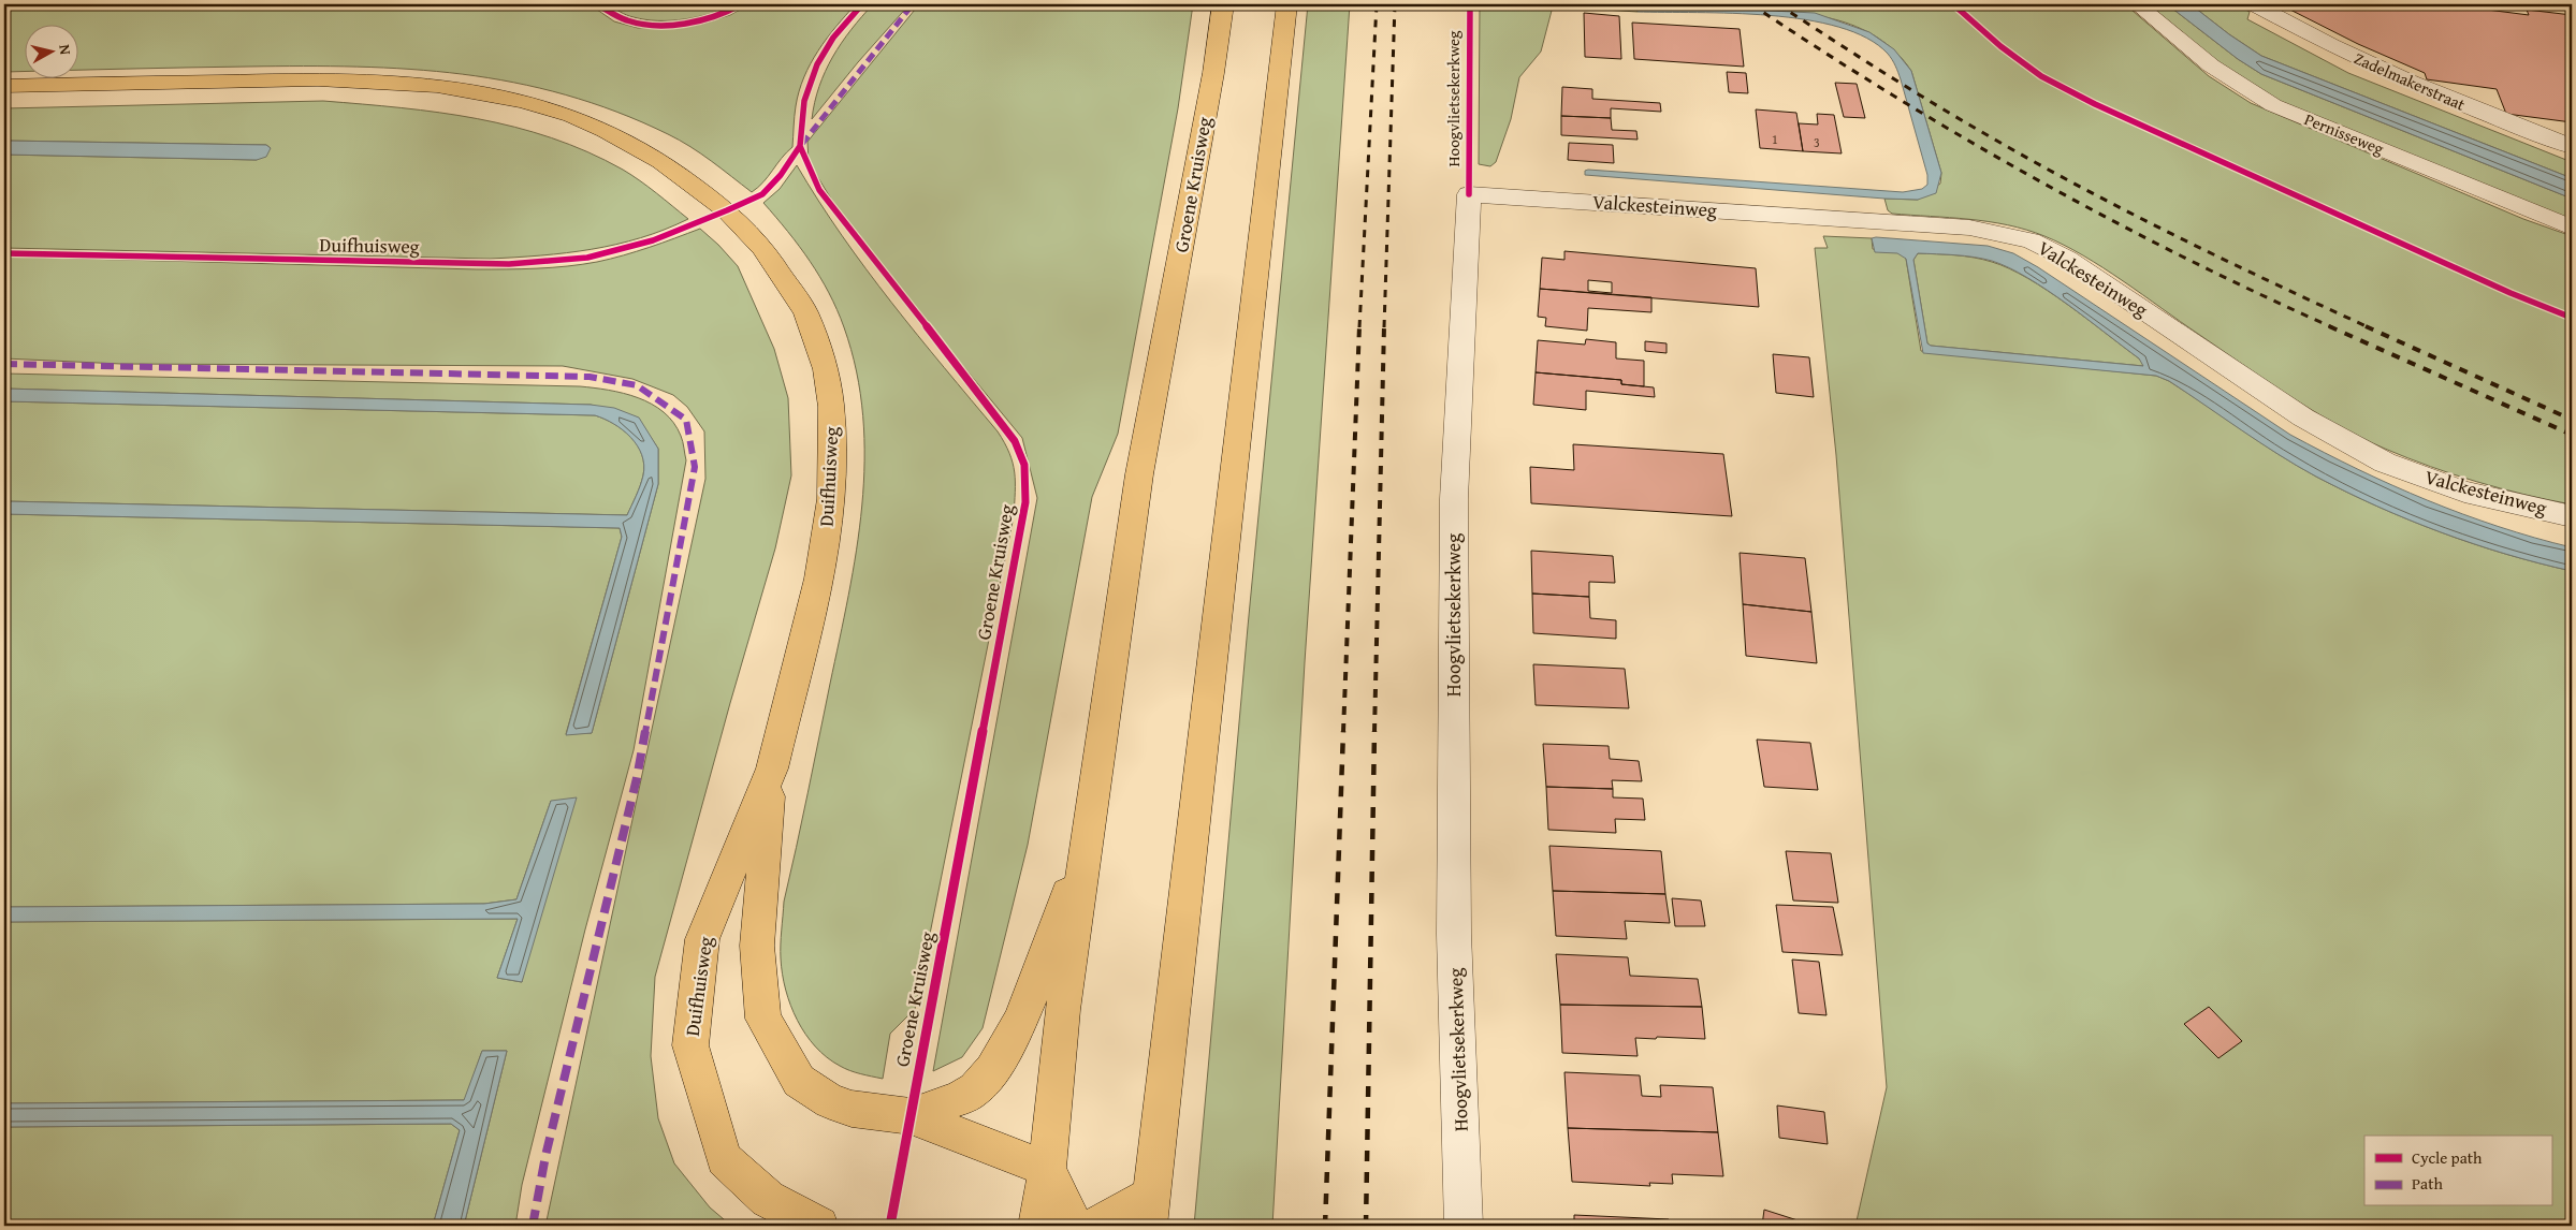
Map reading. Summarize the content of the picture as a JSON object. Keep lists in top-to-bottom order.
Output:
{
  "streets": {
    "main road": ["Groene Kruisweg", "Duifhuisweg"],
    "street": [
      "Zadelmakerstraat",
      "Hoogvlietsekerkweg",
      "Pernisseweg",
      "Valckesteinweg"
    ]
  },
  "crossings": [
    ["Hoogvlietsekerkweg", "Valckesteinweg"],
    ["Groene Kruisweg", "Duifhuisweg"]
  ],
  "house_numbers": ["1", "3"],
  "legend": ["Cycle path", "Path"],
  "north": "right"
}
